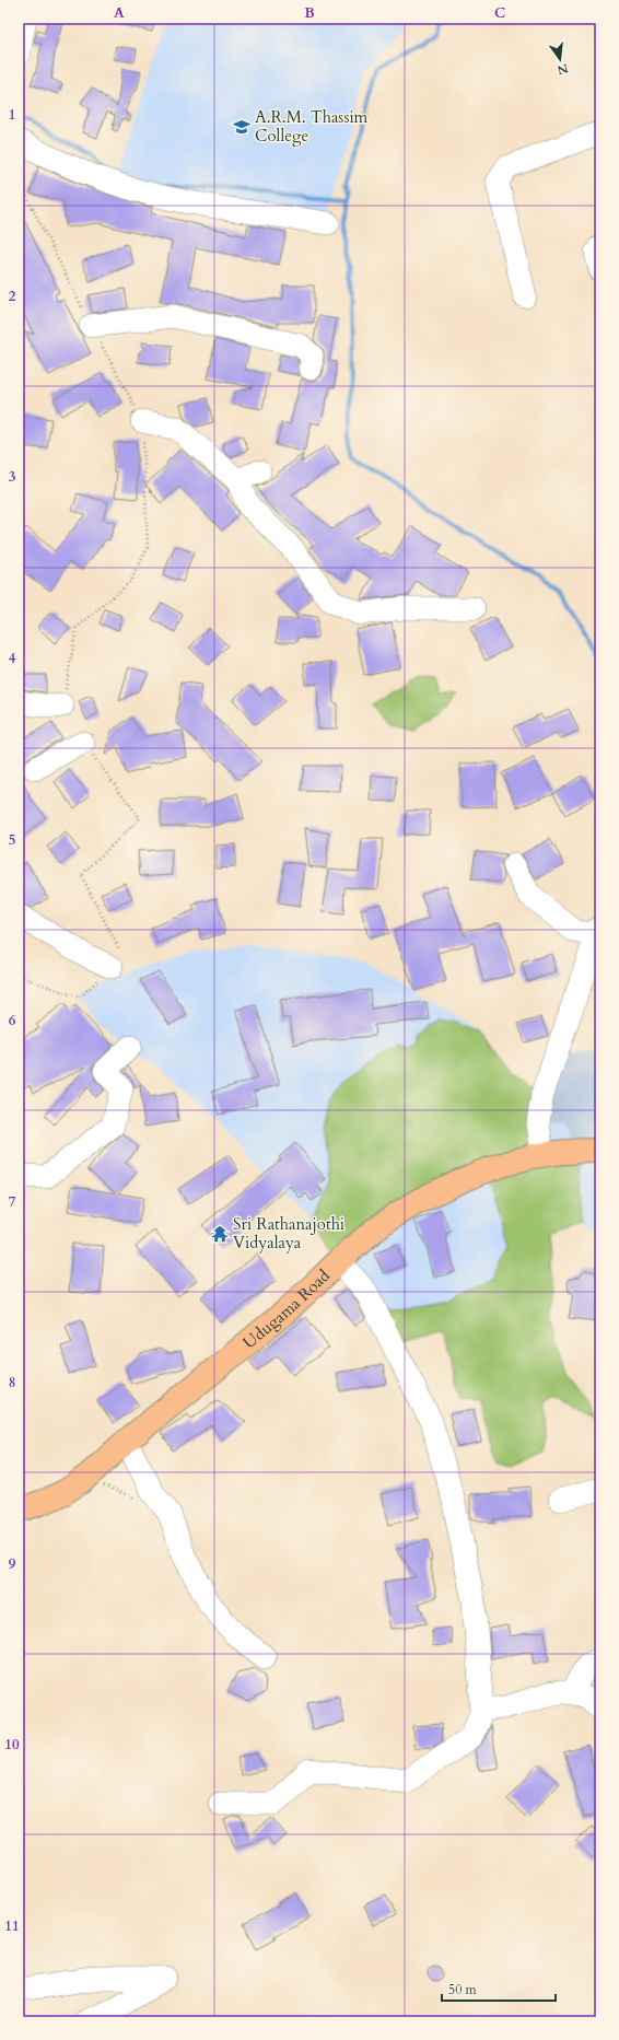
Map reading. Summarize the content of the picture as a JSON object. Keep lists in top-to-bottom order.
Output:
{
  "streets": {
    "main road": ["Udugama Road"]
  },
  "places": {
    "school or university": ["A.R.M. Thassim College"],
    "temple": ["Sri Rathanajothi Vidyalaya"]
  },
  "scale_bar": "50 m",
  "north": "bottom",
  "grid": {
    "columns": ["A", "B", "C"],
    "rows": [
      "1",
      "2",
      "3",
      "4",
      "5",
      "6",
      "7",
      "8",
      "9",
      "10",
      "11"
    ]
  }
}
